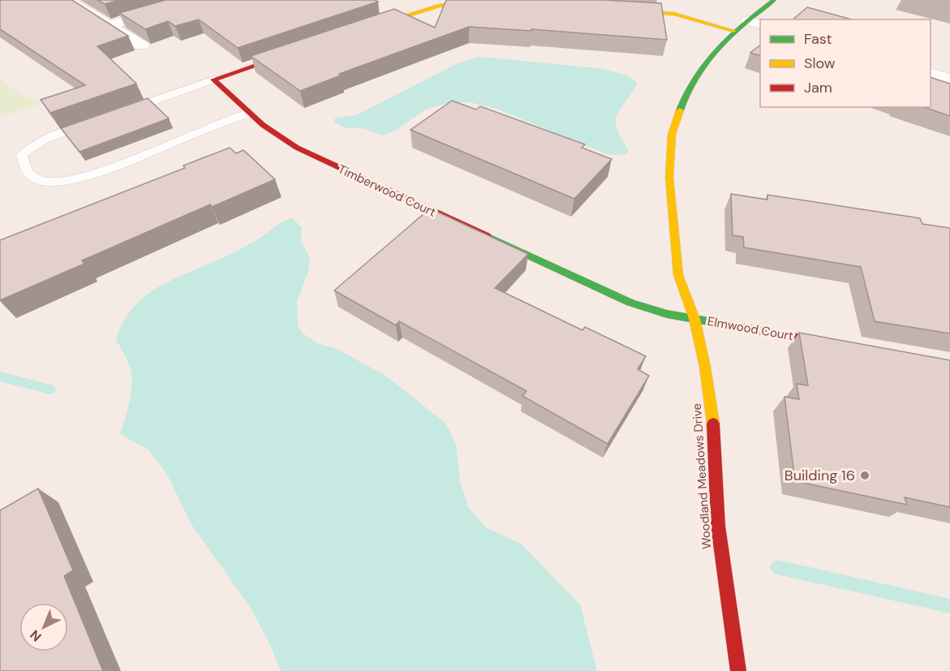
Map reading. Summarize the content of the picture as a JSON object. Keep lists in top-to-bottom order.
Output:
{
  "streets": {
    "street": ["Timberwood Court", "Elmwood Court", "Woodland Meadows Drive"]
  },
  "crossings": [
    ["Timberwood Court", "Elmwood Court"],
    ["Timberwood Court", "Woodland Meadows Drive"],
    ["Elmwood Court", "Woodland Meadows Drive"]
  ],
  "places": ["Building 16"],
  "legend": ["Fast", "Slow", "Jam"],
  "north": "bottom left"
}
